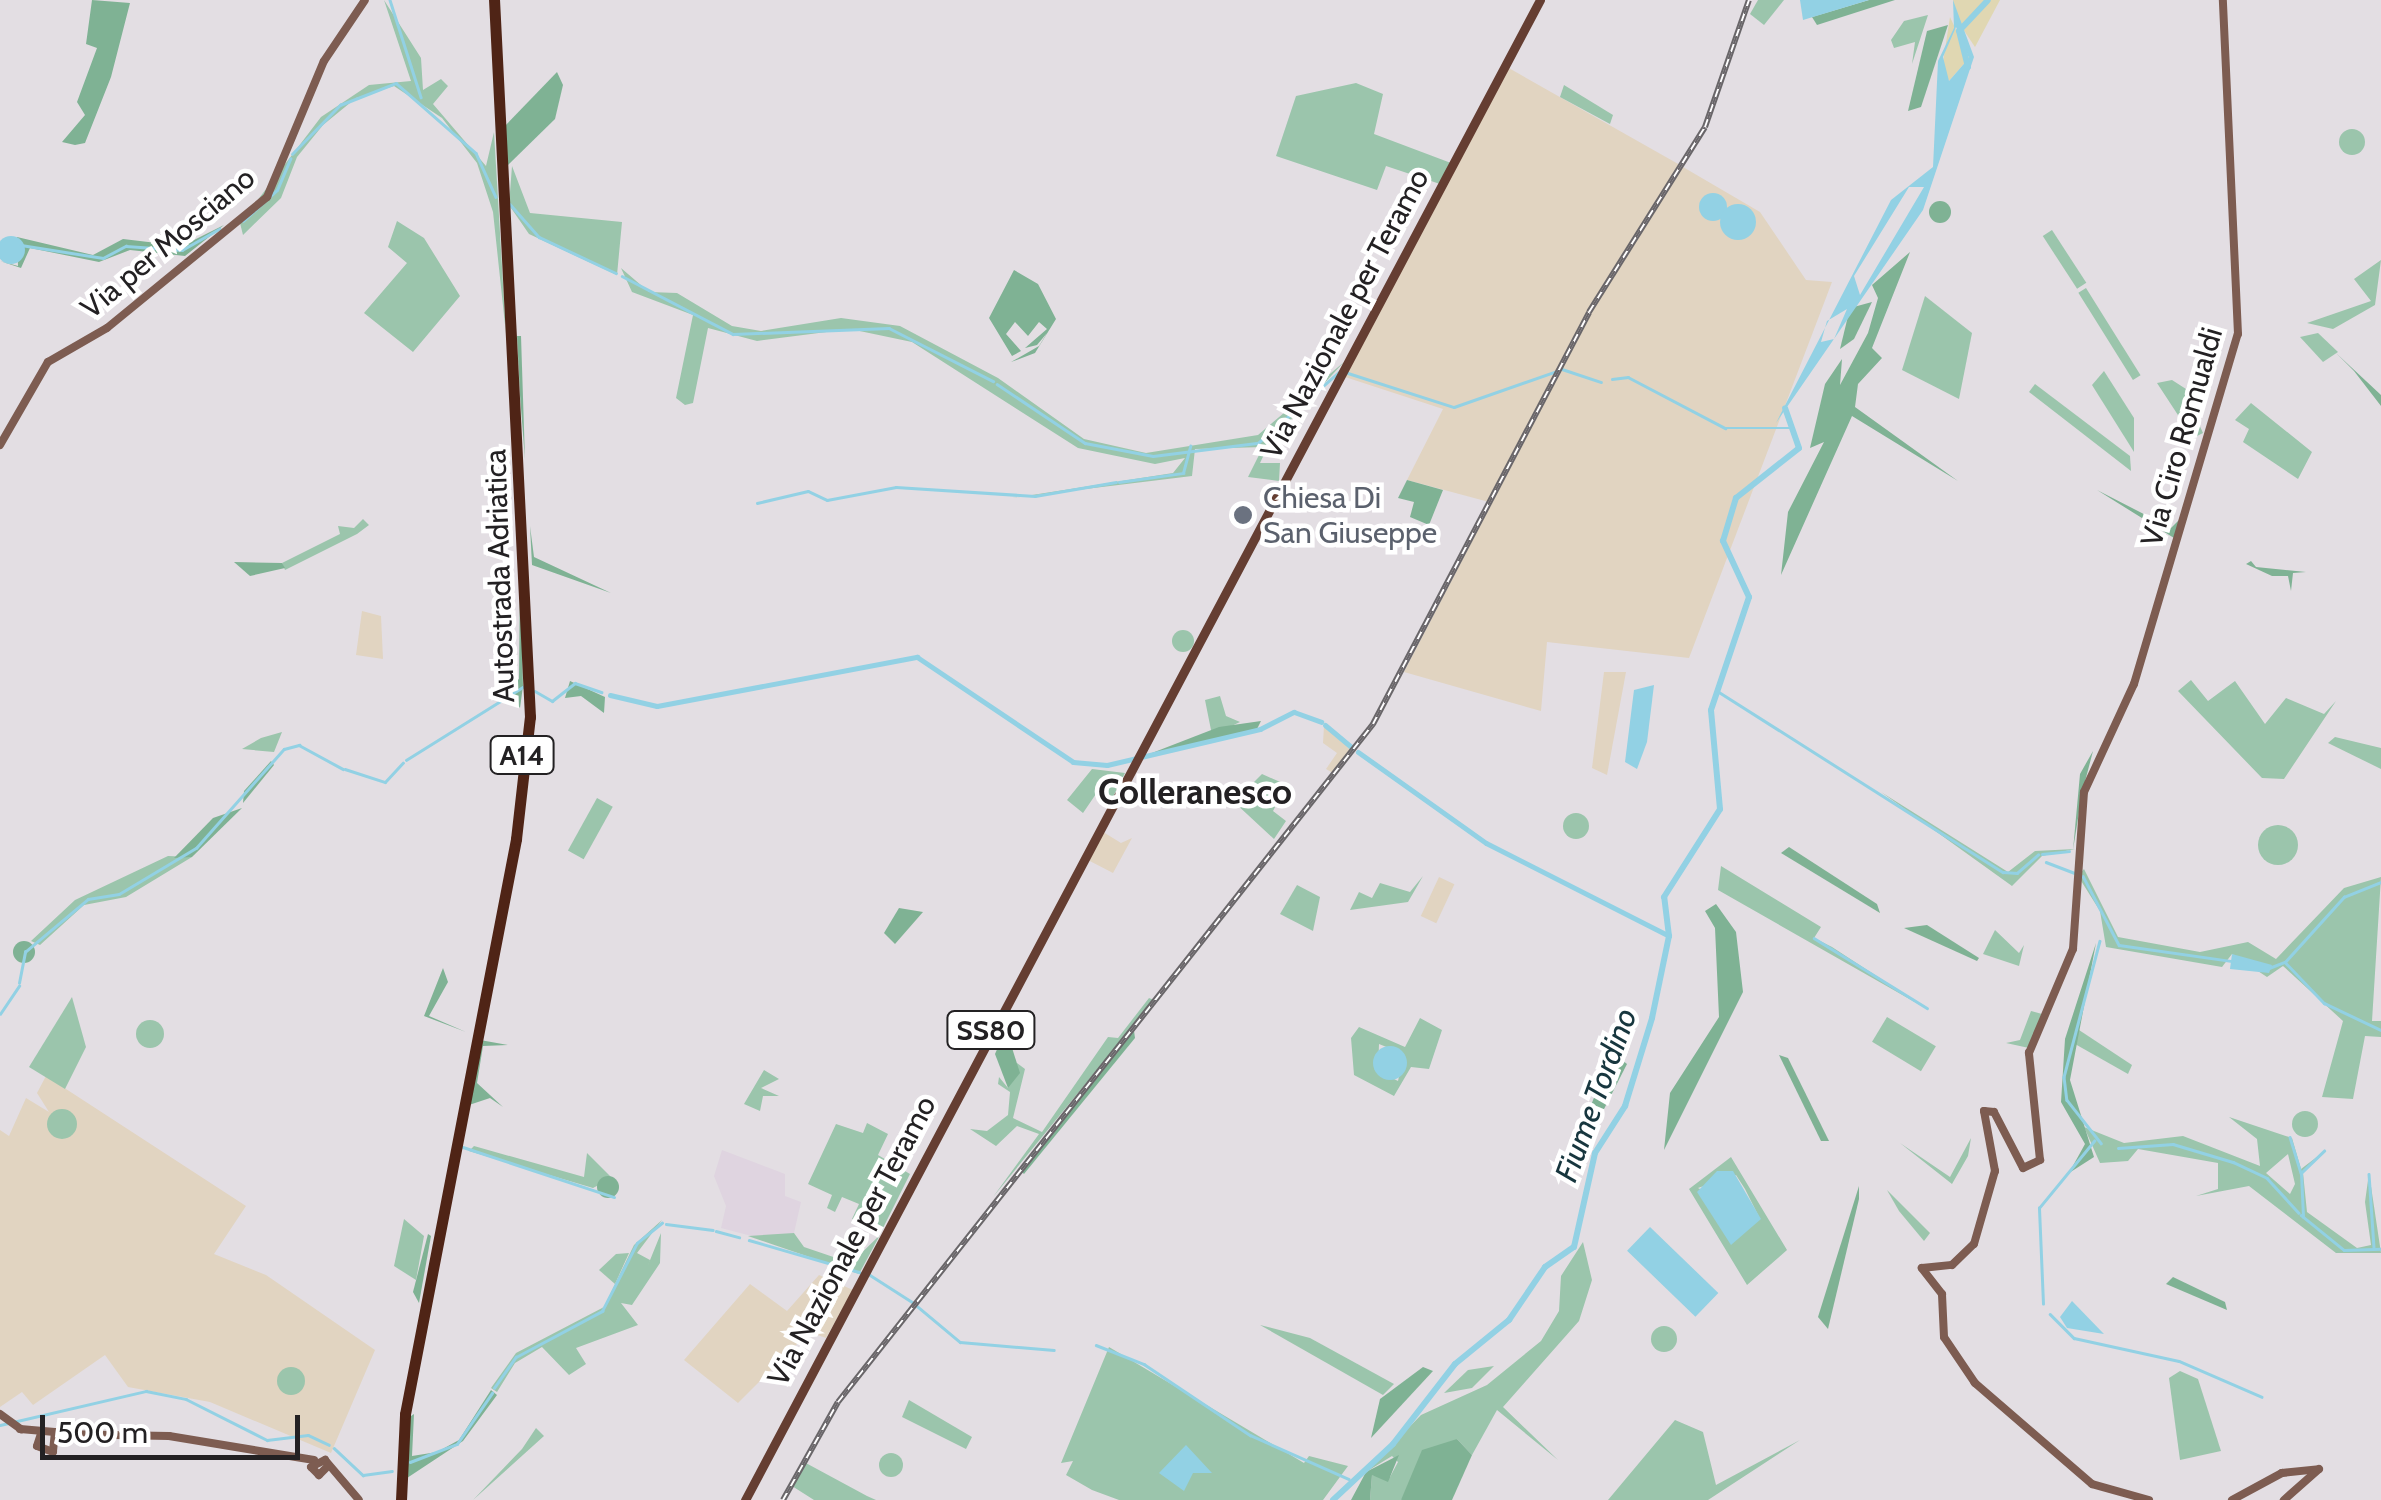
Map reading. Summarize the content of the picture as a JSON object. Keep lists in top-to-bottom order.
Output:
{
  "streets": {
    "highway": ["Autostrada Adriatica", "A14"],
    "main road": [
      "Via per Mosciano",
      "Via Nazionale per Teramo",
      "Via Ciro Romualdi",
      "SS80"
    ]
  },
  "districts": ["Colleranesco"],
  "water": ["Fiume Tordino"],
  "places": ["Chiesa Di San Giuseppe"],
  "scale_bar": "500 m"
}
